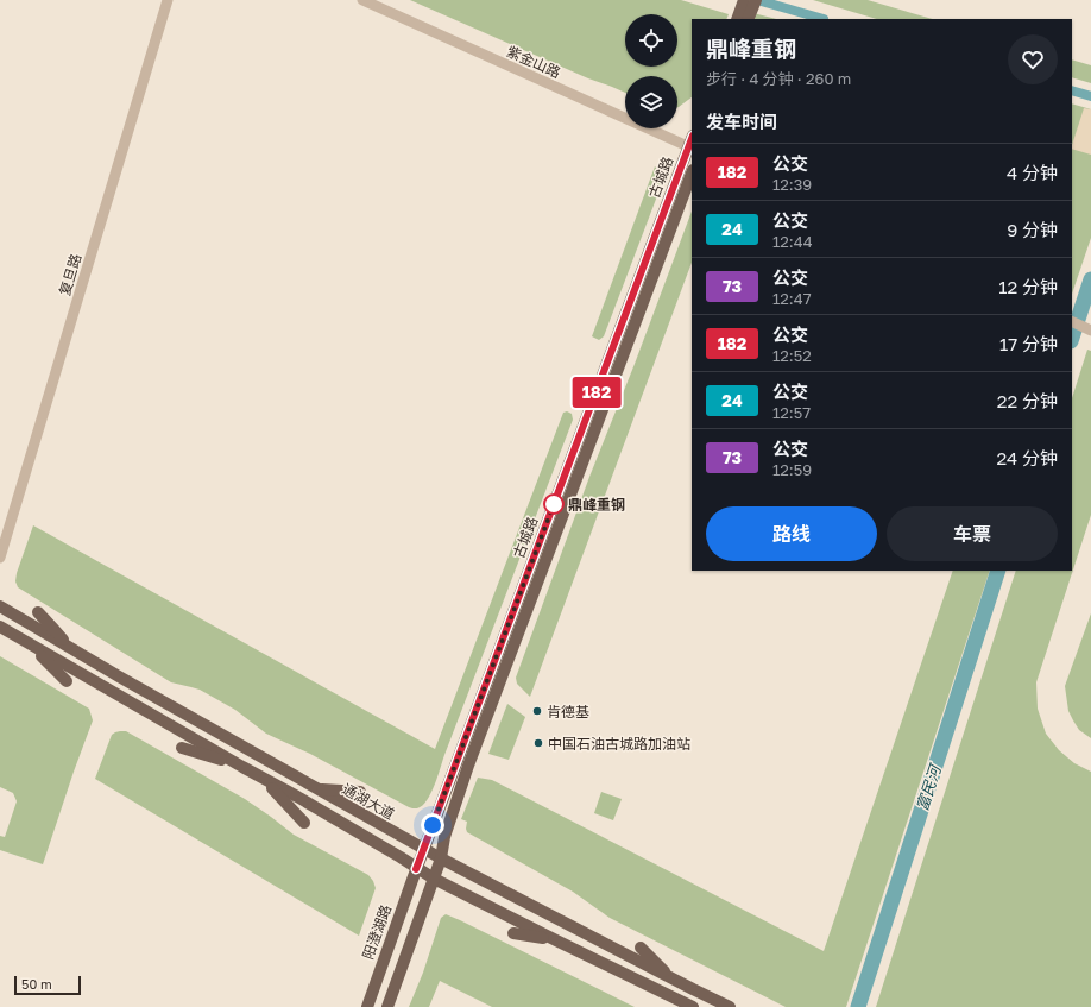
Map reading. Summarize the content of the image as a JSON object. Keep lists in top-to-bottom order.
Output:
{
  "streets": {
    "main road": ["古城路", "通湖大道", "阳澄湖路"],
    "street": ["紫金山路", "复旦路"]
  },
  "crossings": [
    ["紫金山路", "古城路"],
    ["古城路", "通湖大道"],
    ["古城路", "阳澄湖路"]
  ],
  "water": ["富民河"],
  "places": ["鼎峰重钢", "肯德基", "中国石油古城路加油站"],
  "lines": ["bus line 182"],
  "scale_bar": "50 m",
  "page": {
    "on_map": "182",
    "heading": [
      ["鼎峰重钢", "步行 · 4 分钟 · 260 m"],
      "发车时间"
    ],
    "list": [
      {
        "mark": "182",
        "name": "公交",
        "note": "12:39",
        "value": "4 分钟"
      },
      {
        "mark": "24",
        "name": "公交",
        "note": "12:44",
        "value": "9 分钟"
      },
      {
        "mark": "73",
        "name": "公交",
        "note": "12:47",
        "value": "12 分钟"
      },
      {
        "mark": "182",
        "name": "公交",
        "note": "12:52",
        "value": "17 分钟"
      },
      {
        "mark": "24",
        "name": "公交",
        "note": "12:57",
        "value": "22 分钟"
      },
      {
        "mark": "73",
        "name": "公交",
        "note": "12:59",
        "value": "24 分钟"
      }
    ],
    "buttons": ["路线", "车票"],
    "scale": "50 m"
  }
}
